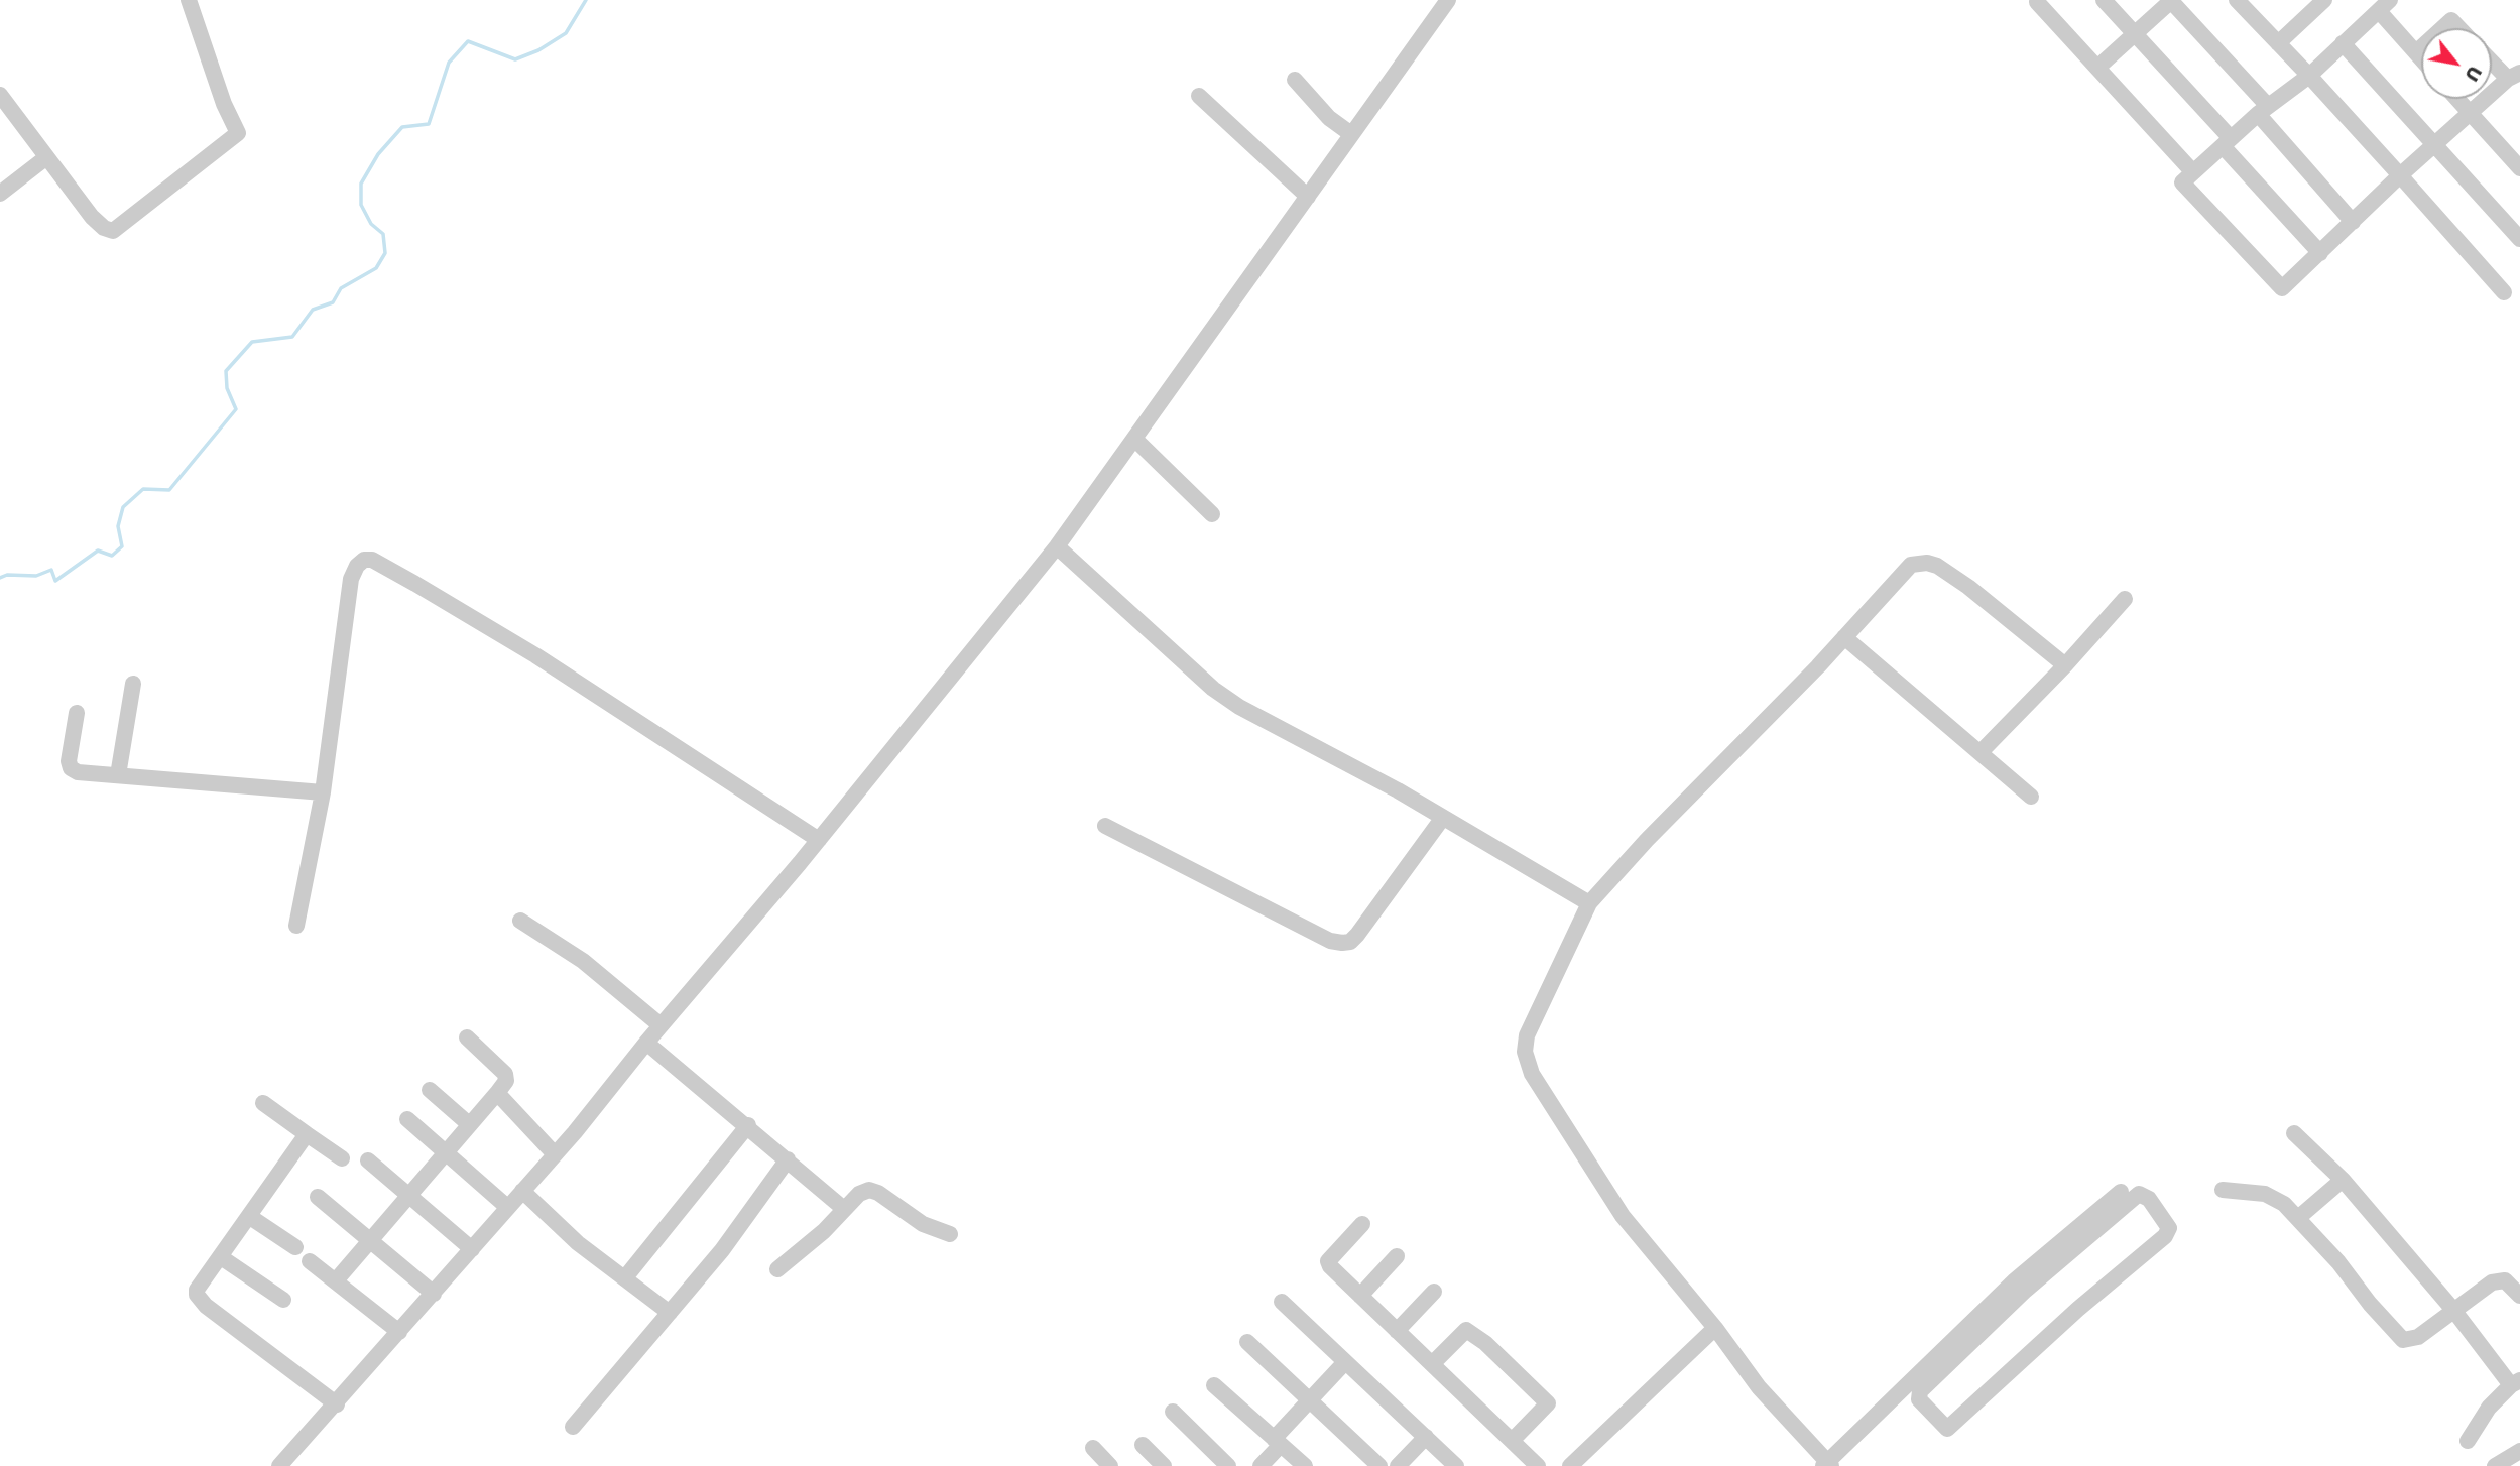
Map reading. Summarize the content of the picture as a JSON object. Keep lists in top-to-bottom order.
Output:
{
  "north": "bottom right"
}
